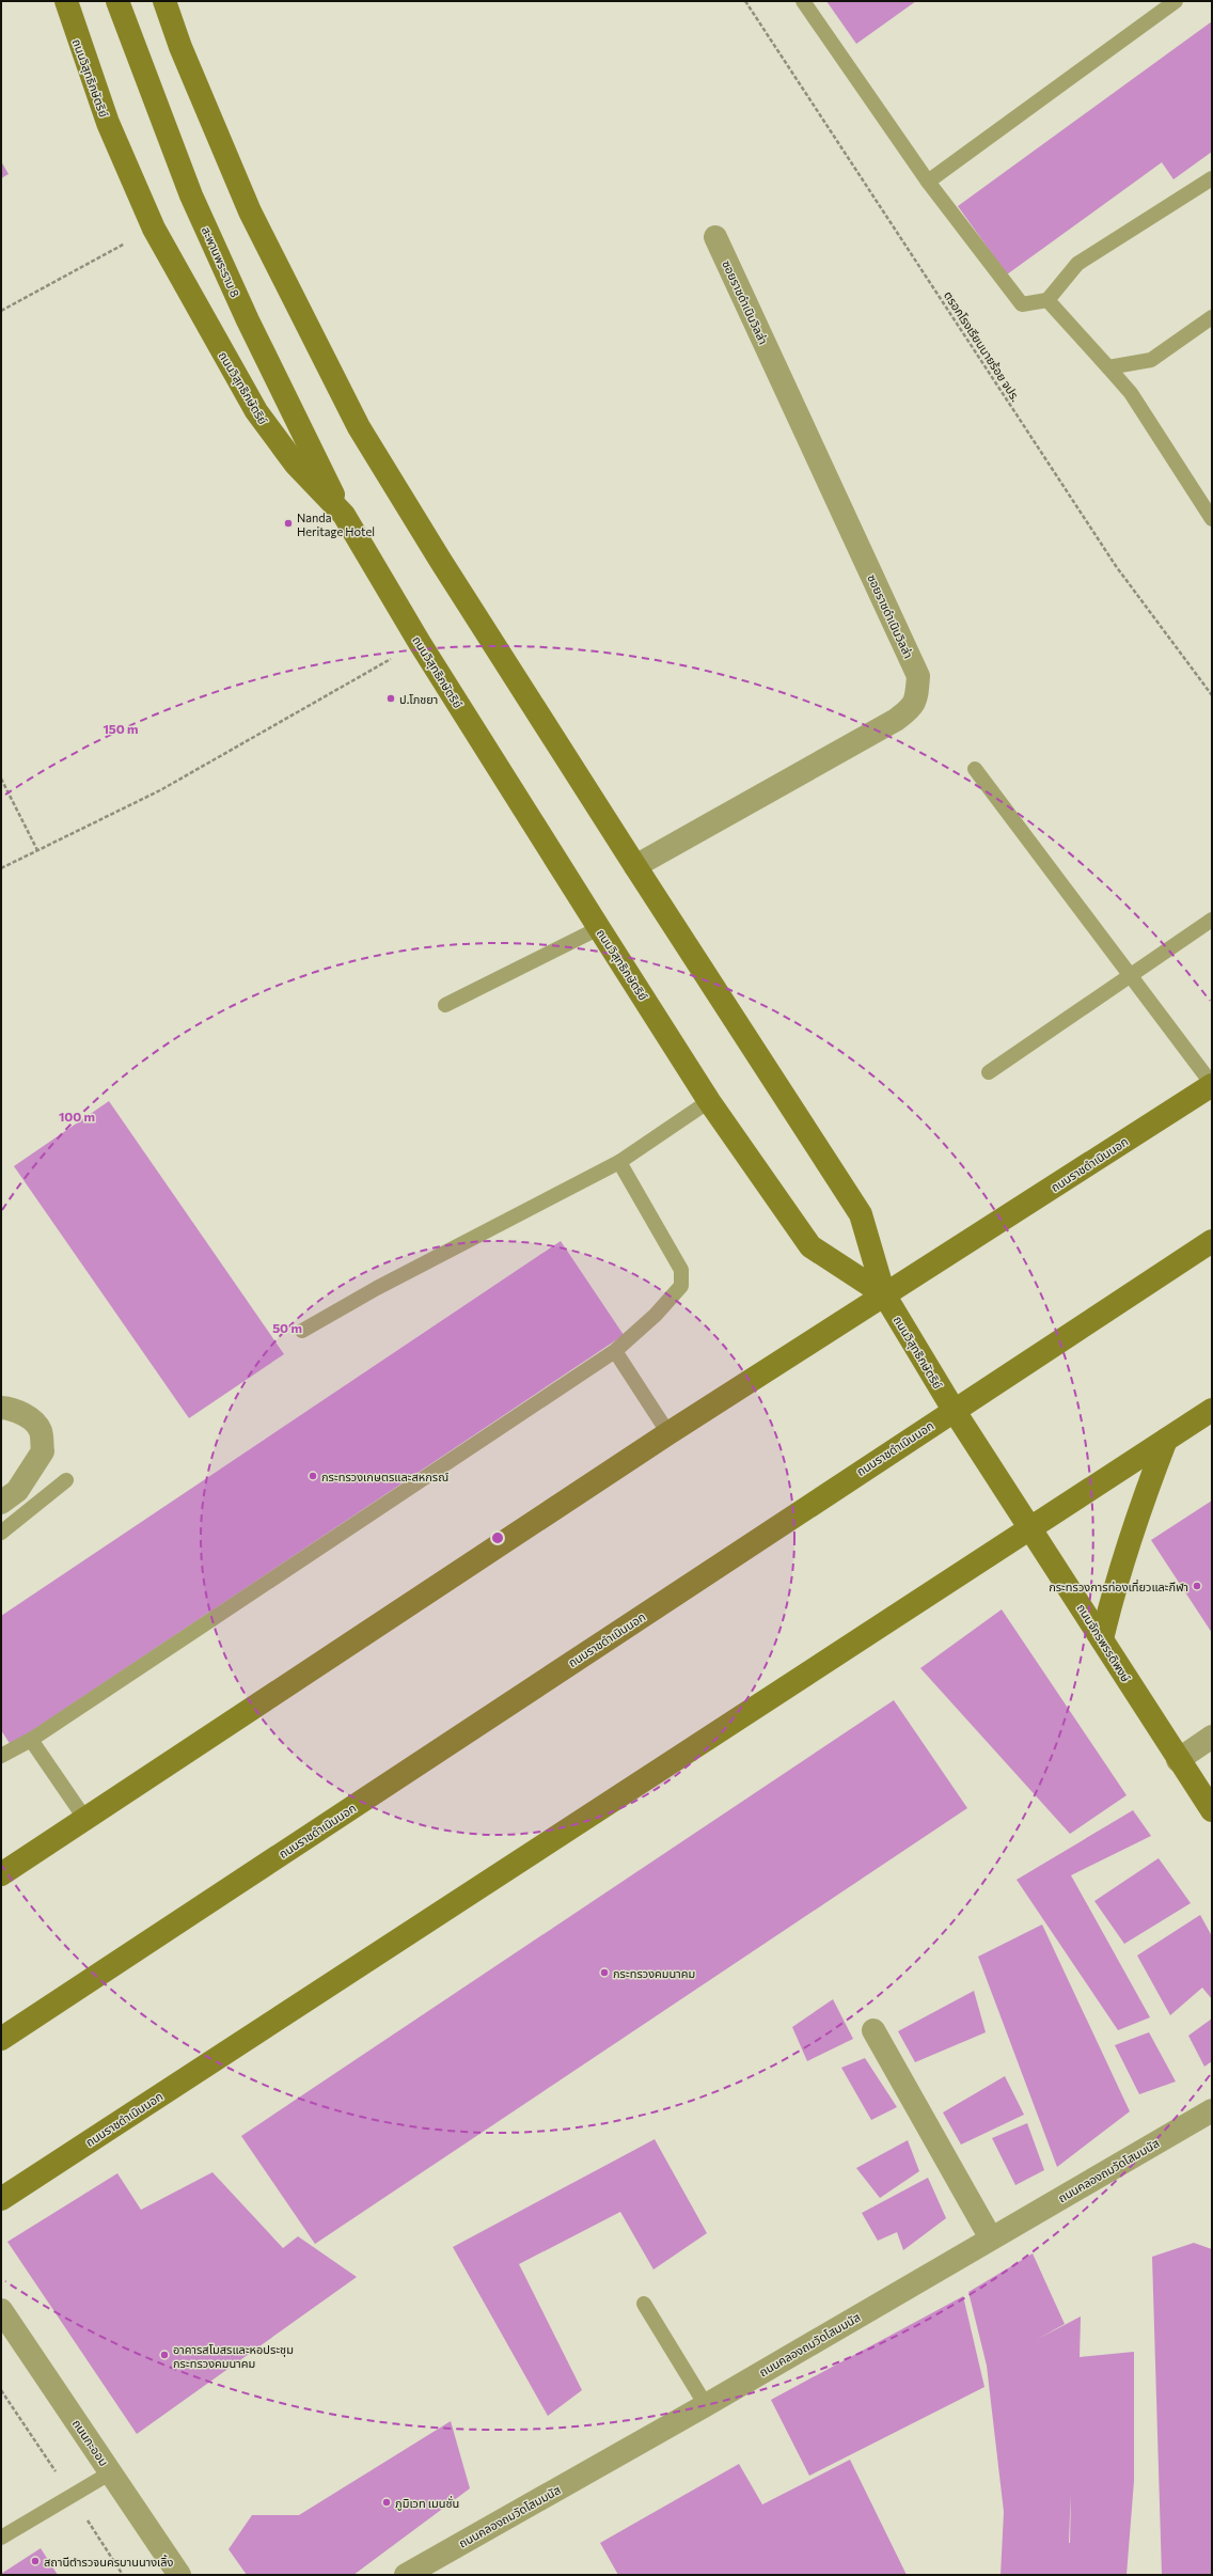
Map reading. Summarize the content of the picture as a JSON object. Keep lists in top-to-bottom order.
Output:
{
  "streets": {
    "main road": [
      "ถนนวิสุทธิกษัตริย์",
      "สะพานพระราม 8",
      "ถนนราชดำเนินนอก",
      "ถนนจักรพรรดิพงษ์"
    ],
    "street": ["ซอยราชดำเนินวิลล่า", "ถนนคลองถมวัดโสมมนัส", "ถนนกะออม"],
    "path": ["ตรอกโรงเรียนนายร้อย จปร."]
  },
  "crossings": [
    ["ถนนวิสุทธิกษัตริย์", "สะพานพระราม 8"],
    ["ถนนวิสุทธิกษัตริย์", "ซอยราชดำเนินวิลล่า"],
    ["ถนนวิสุทธิกษัตริย์", "ถนนราชดำเนินนอก"],
    ["ถนนวิสุทธิกษัตริย์", "ถนนจักรพรรดิพงษ์"],
    ["ถนนราชดำเนินนอก", "ถนนจักรพรรดิพงษ์"]
  ],
  "places": [
    "Nanda Heritage Hotel",
    "ป.โภชยา",
    "กระทรวงเกษตรและสหกรณ์",
    "กระทรวงการท่องเที่ยวและกีฬา",
    "กระทรวงคมนาคม",
    "อาคารสโมสรและหอประชุม กระทรวงคมนาคม",
    "ภูมิเวท เมนชั่น",
    "สถานีตำรวจนครบานนางเลิ้ง"
  ],
  "rings": ["150 m", "100 m", "50 m"]
}
